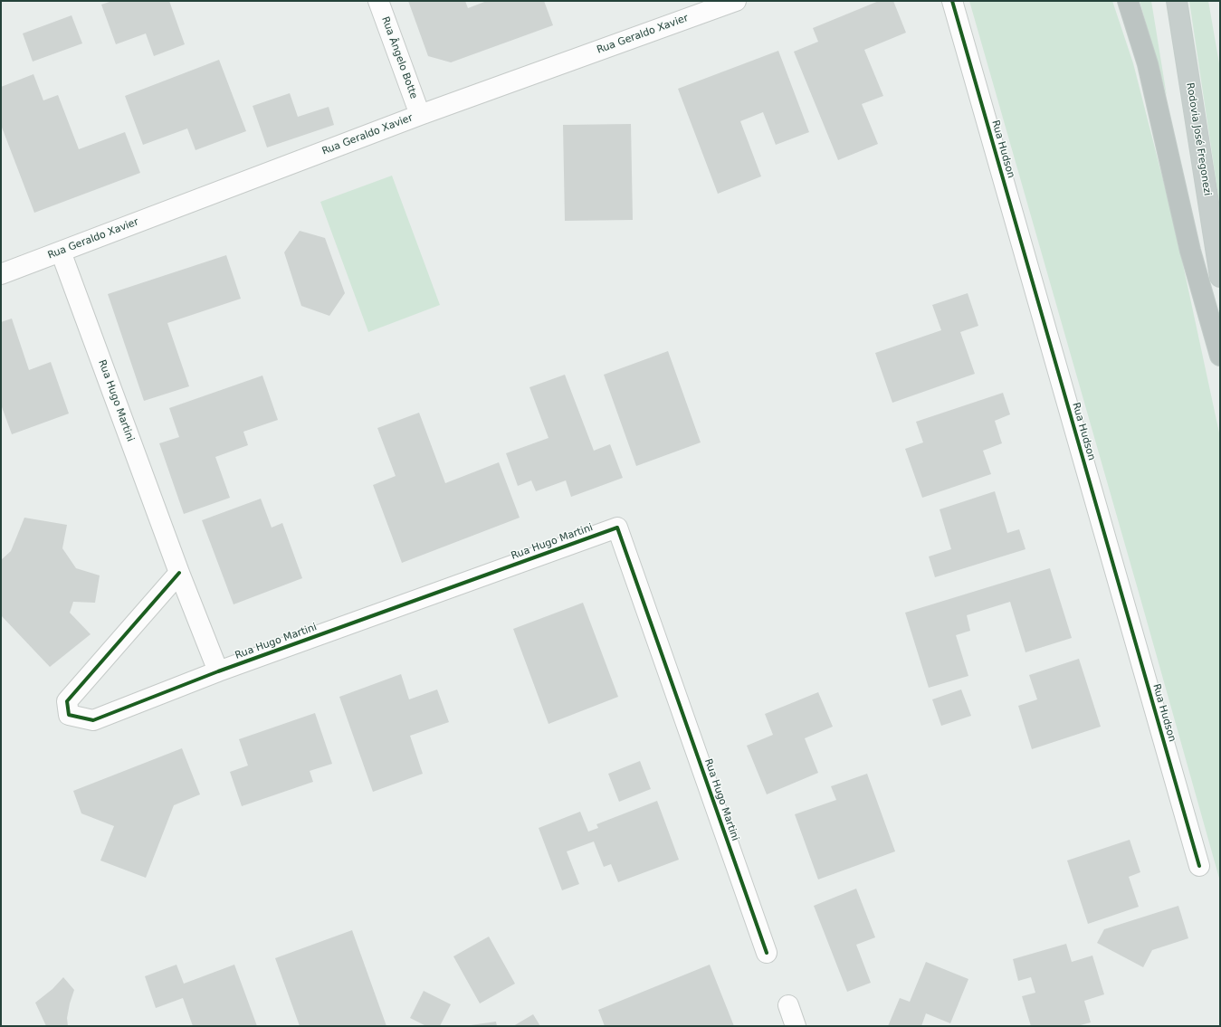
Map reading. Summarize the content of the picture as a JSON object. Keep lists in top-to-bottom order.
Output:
{
  "streets": {
    "highway": ["Rodovia José Fregonezi"],
    "street": [
      "Rua Geraldo Xavier",
      "Rua Ângelo Botte",
      "Rua Hudson",
      "Rua Hugo Martini"
    ]
  },
  "crossings": [
    ["Rua Geraldo Xavier", "Rua Ângelo Botte"],
    ["Rua Geraldo Xavier", "Rua Hugo Martini"]
  ]
}
